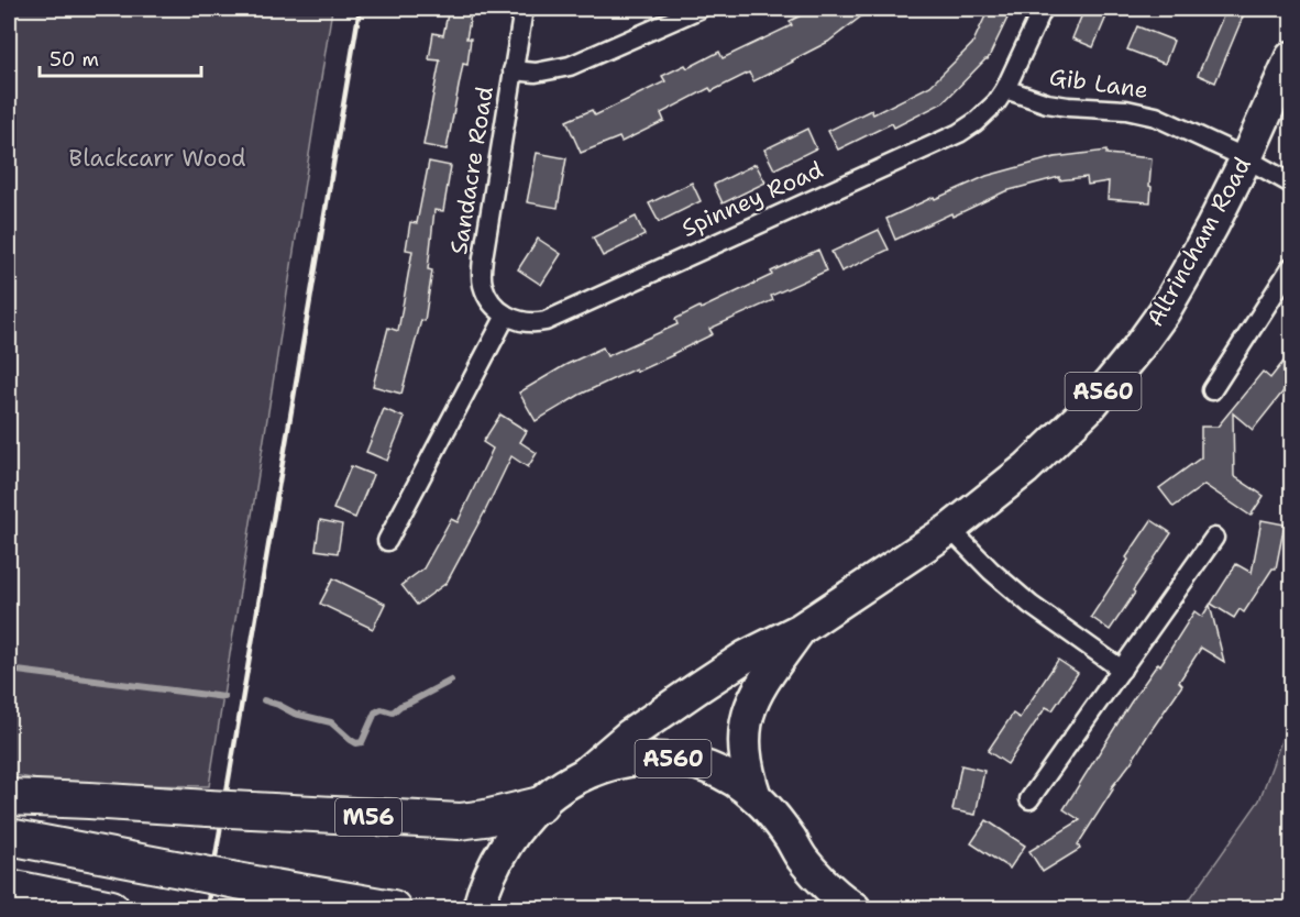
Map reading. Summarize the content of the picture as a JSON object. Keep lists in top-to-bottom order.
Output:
{
  "streets": {
    "highway": ["Altrincham Road", "A560", "M56"],
    "street": ["Gib Lane", "Sandacre Road", "Spinney Road"]
  },
  "crossings": [
    ["Gib Lane", "Spinney Road"],
    ["Gib Lane", "Altrincham Road"],
    ["Sandacre Road", "Spinney Road"],
    ["Altrincham Road", "A560"],
    ["A560", "M56"]
  ],
  "parks": ["Blackcarr Wood"],
  "scale_bar": "50 m"
}
